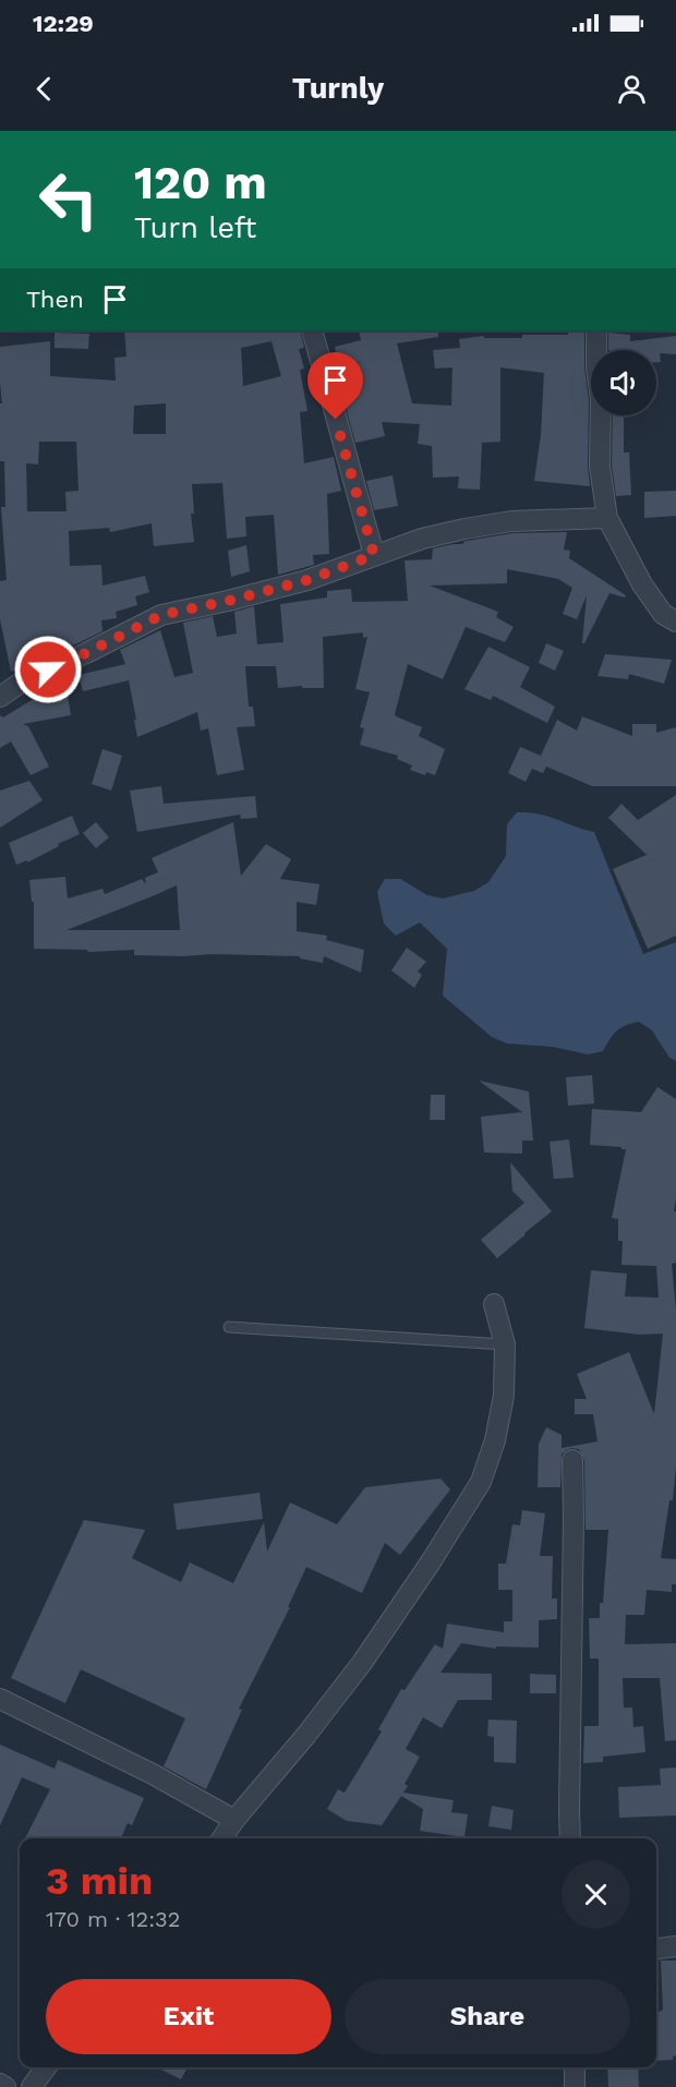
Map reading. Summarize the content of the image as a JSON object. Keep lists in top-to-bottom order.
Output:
{
  "page": {
    "status": "12:29",
    "header": "Turnly",
    "turn": ["120 m", "Turn left"],
    "then": "Then",
    "heading": ["3 min", "170 m · 12:32"],
    "buttons": ["Exit", "Share"]
  }
}
